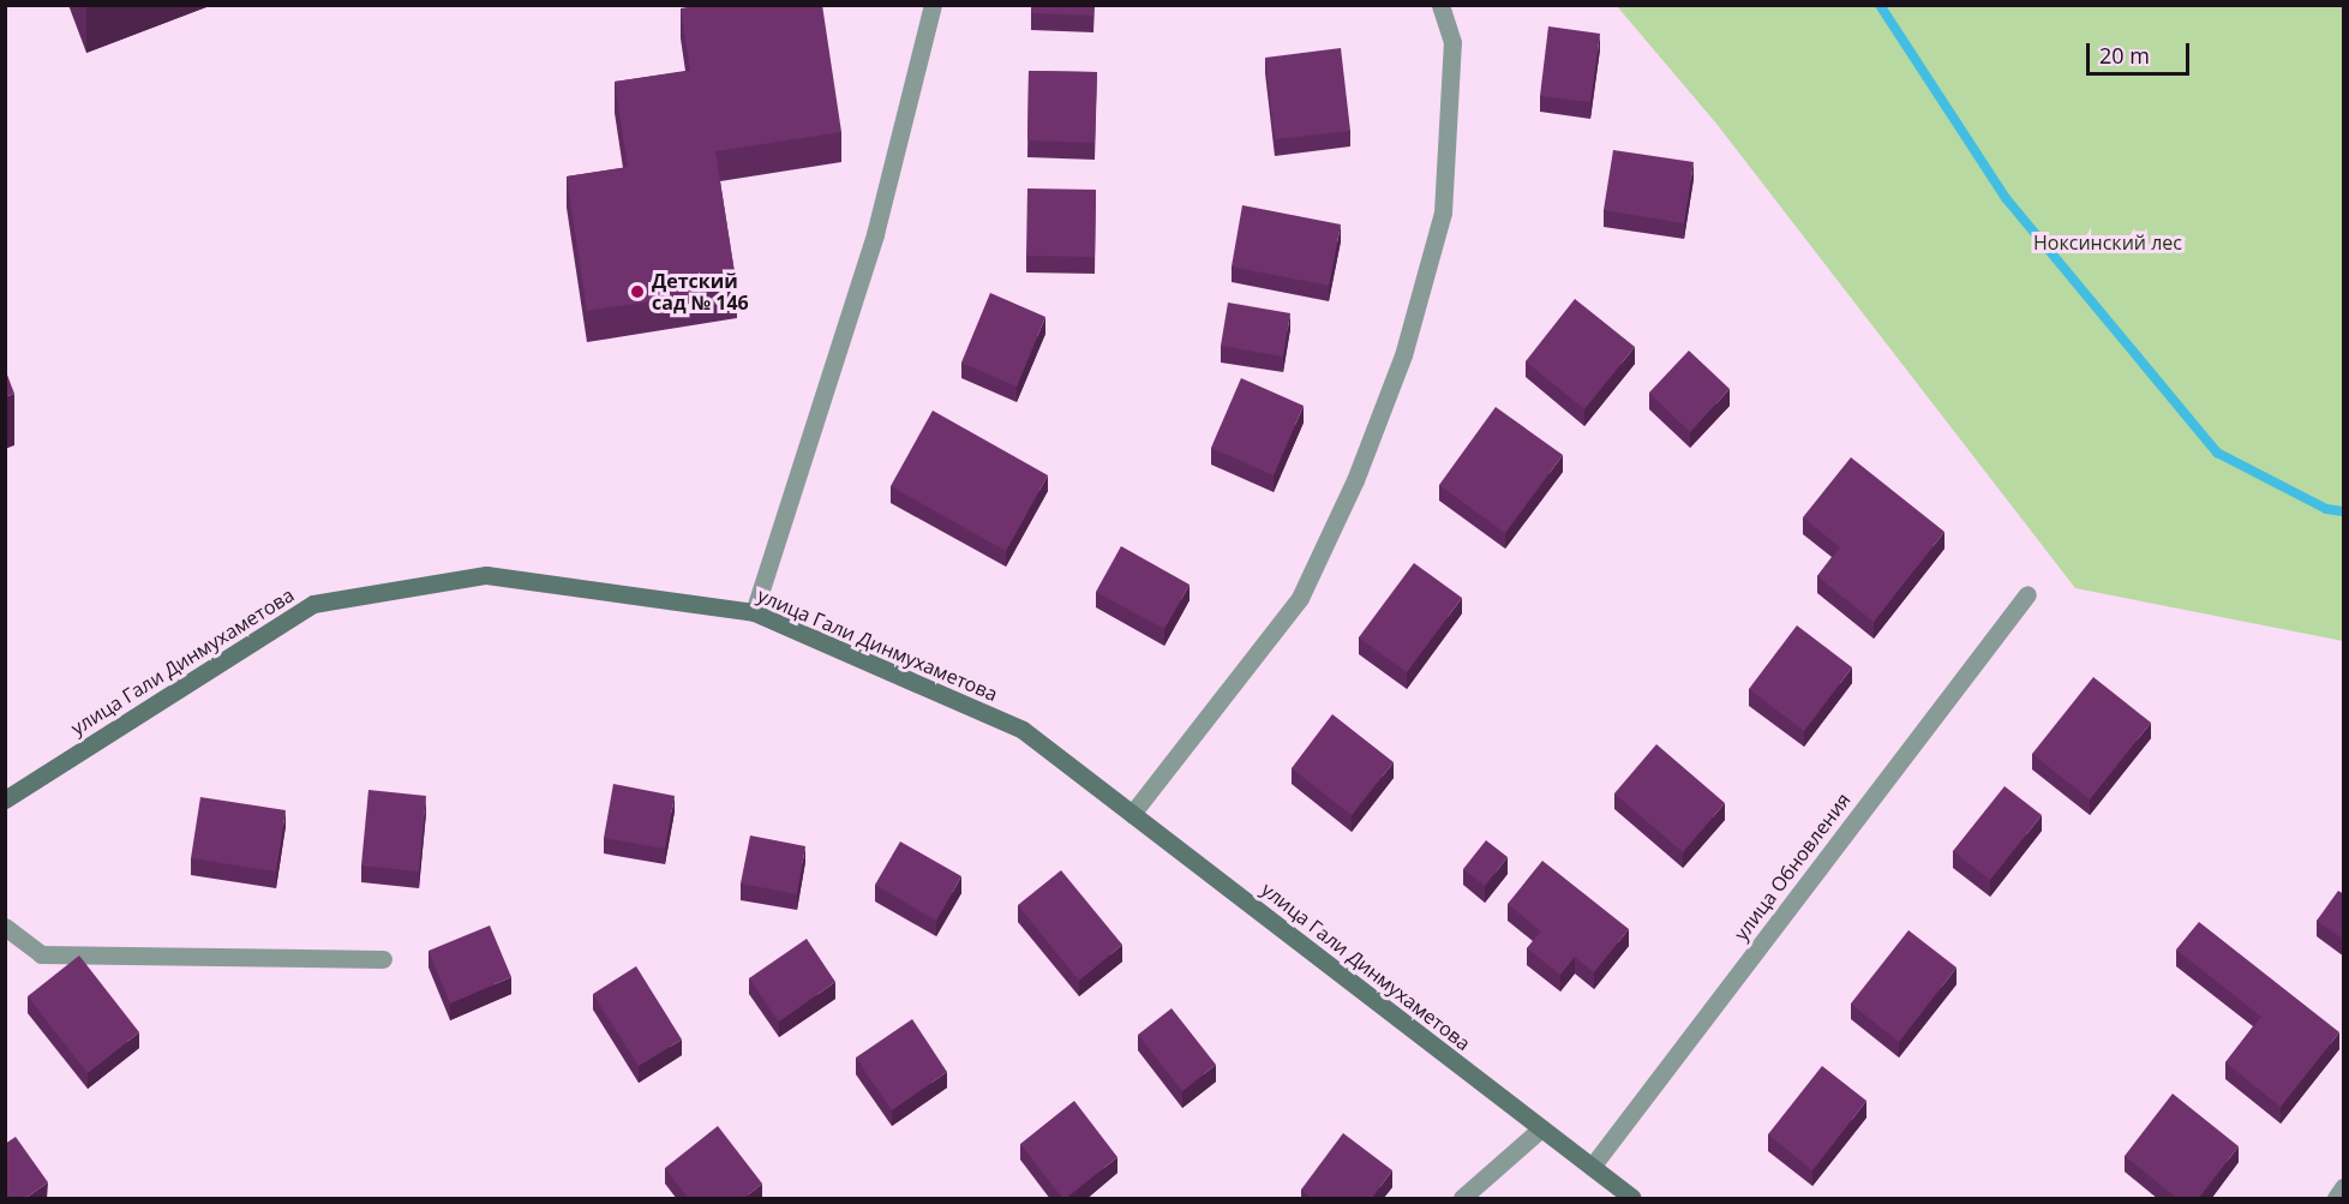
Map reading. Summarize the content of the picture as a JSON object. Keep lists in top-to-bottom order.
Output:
{
  "streets": {
    "street": ["улица Гали Динмухаметова", "улица Обновления"]
  },
  "crossings": [
    ["улица Гали Динмухаметова", "улица Обновления"]
  ],
  "parks": ["Ноксинский лес"],
  "places": ["Детский сад № 146"],
  "scale_bar": "20 m"
}
